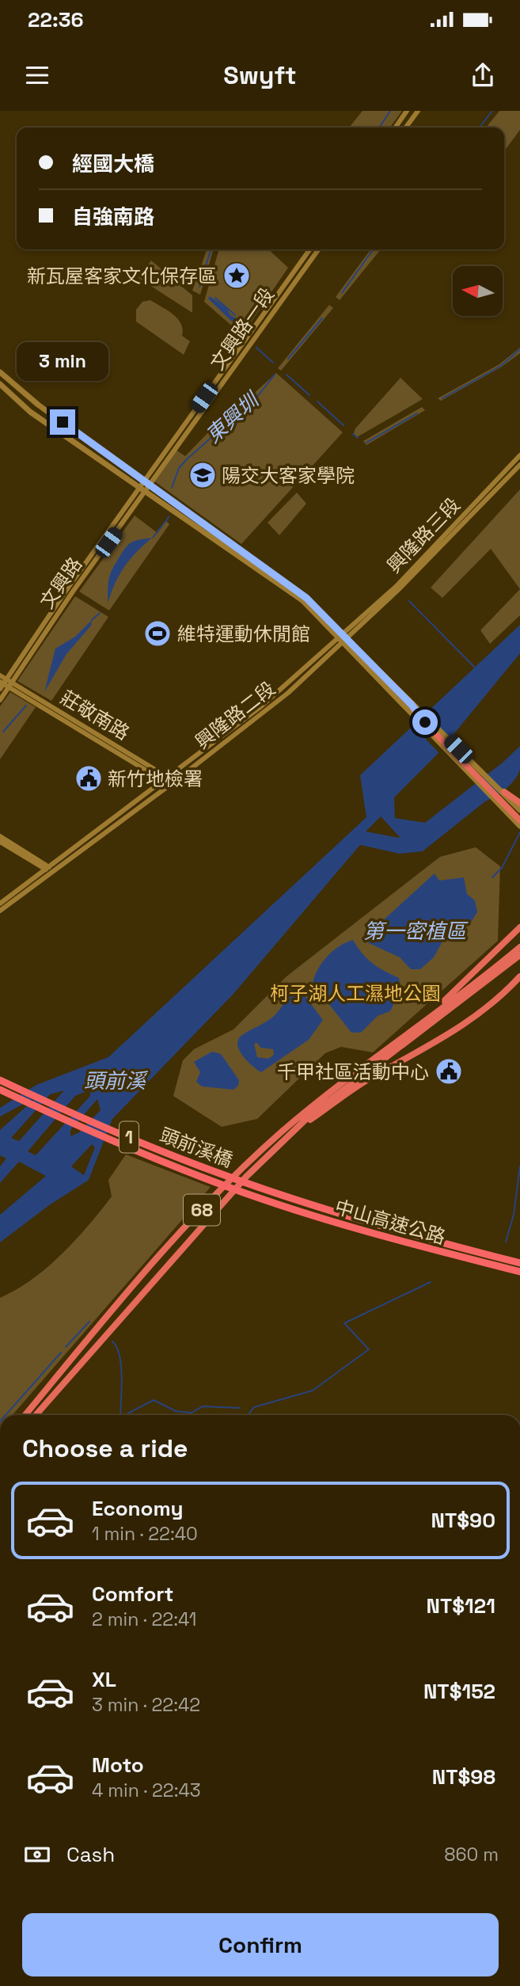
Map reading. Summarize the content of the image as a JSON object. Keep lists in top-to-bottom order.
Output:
{
  "streets": {
    "highway": [
      "1",
      "頭前溪橋",
      "68",
      "中山高速公路"
    ],
    "street": [
      "文興路一段",
      "興隆路三段",
      "文興路",
      "莊敬南路",
      "興隆路二段"
    ]
  },
  "crossings": [
    ["文興路一段", "文興路"],
    ["興隆路三段", "興隆路二段"],
    ["文興路", "莊敬南路"],
    ["莊敬南路", "興隆路二段"],
    ["頭前溪橋", "中山高速公路"]
  ],
  "water": ["東興圳", "第一密植區", "頭前溪"],
  "parks": ["柯子湖人工濕地公園"],
  "places": {
    "place": ["新瓦屋客家文化保存區"],
    "school or university": ["陽交大客家學院"],
    "sports": ["維特運動休閒館"],
    "public building": ["新竹地檢署", "千甲社區活動中心"]
  },
  "north": "left",
  "page": {
    "status": "22:36",
    "header": "Swyft",
    "banner": ["經國大橋", "自強南路"],
    "bubble": "3 min",
    "heading": "Choose a ride",
    "list": [
      {
        "name": "Economy",
        "note": "1 min · 22:40",
        "value": "NT$90"
      },
      {
        "name": "Comfort",
        "note": "2 min · 22:41",
        "value": "NT$121"
      },
      {
        "name": "XL",
        "note": "3 min · 22:42",
        "value": "NT$152"
      },
      {
        "name": "Moto",
        "note": "4 min · 22:43",
        "value": "NT$98"
      }
    ],
    "pay": ["Cash", "860 m"],
    "buttons": "Confirm"
  }
}
